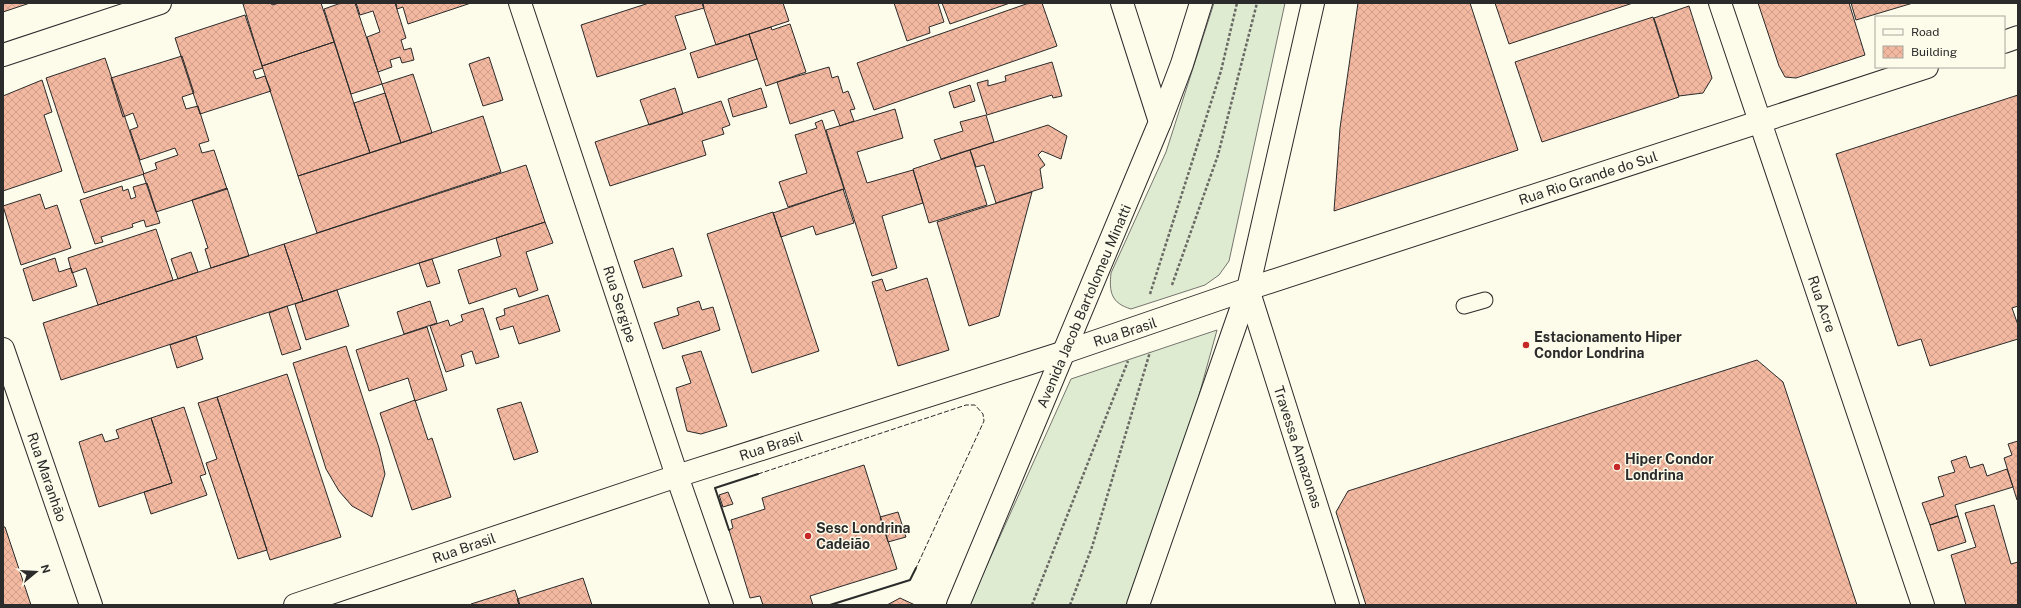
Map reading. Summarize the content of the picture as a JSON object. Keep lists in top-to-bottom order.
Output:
{
  "streets": {
    "street": [
      "Rua Rio Grande do Sul",
      "Rua Sergipe",
      "Rua Acre",
      "Avenida Jacob Bartolomeu Minatti",
      "Rua Brasil",
      "Travessa Amazonas",
      "Rua Maranhão"
    ]
  },
  "crossings": [
    ["Rua Rio Grande do Sul", "Rua Acre"],
    ["Rua Rio Grande do Sul", "Rua Brasil"],
    ["Rua Rio Grande do Sul", "Travessa Amazonas"],
    ["Rua Sergipe", "Rua Brasil"],
    ["Avenida Jacob Bartolomeu Minatti", "Rua Brasil"],
    ["Rua Brasil", "Travessa Amazonas"]
  ],
  "places": ["Estacionamento Hiper Condor Londrina", "Hiper Condor Londrina", "Sesc Londrina Cadeião"],
  "legend": ["Road", "Building"],
  "north": "right"
}
